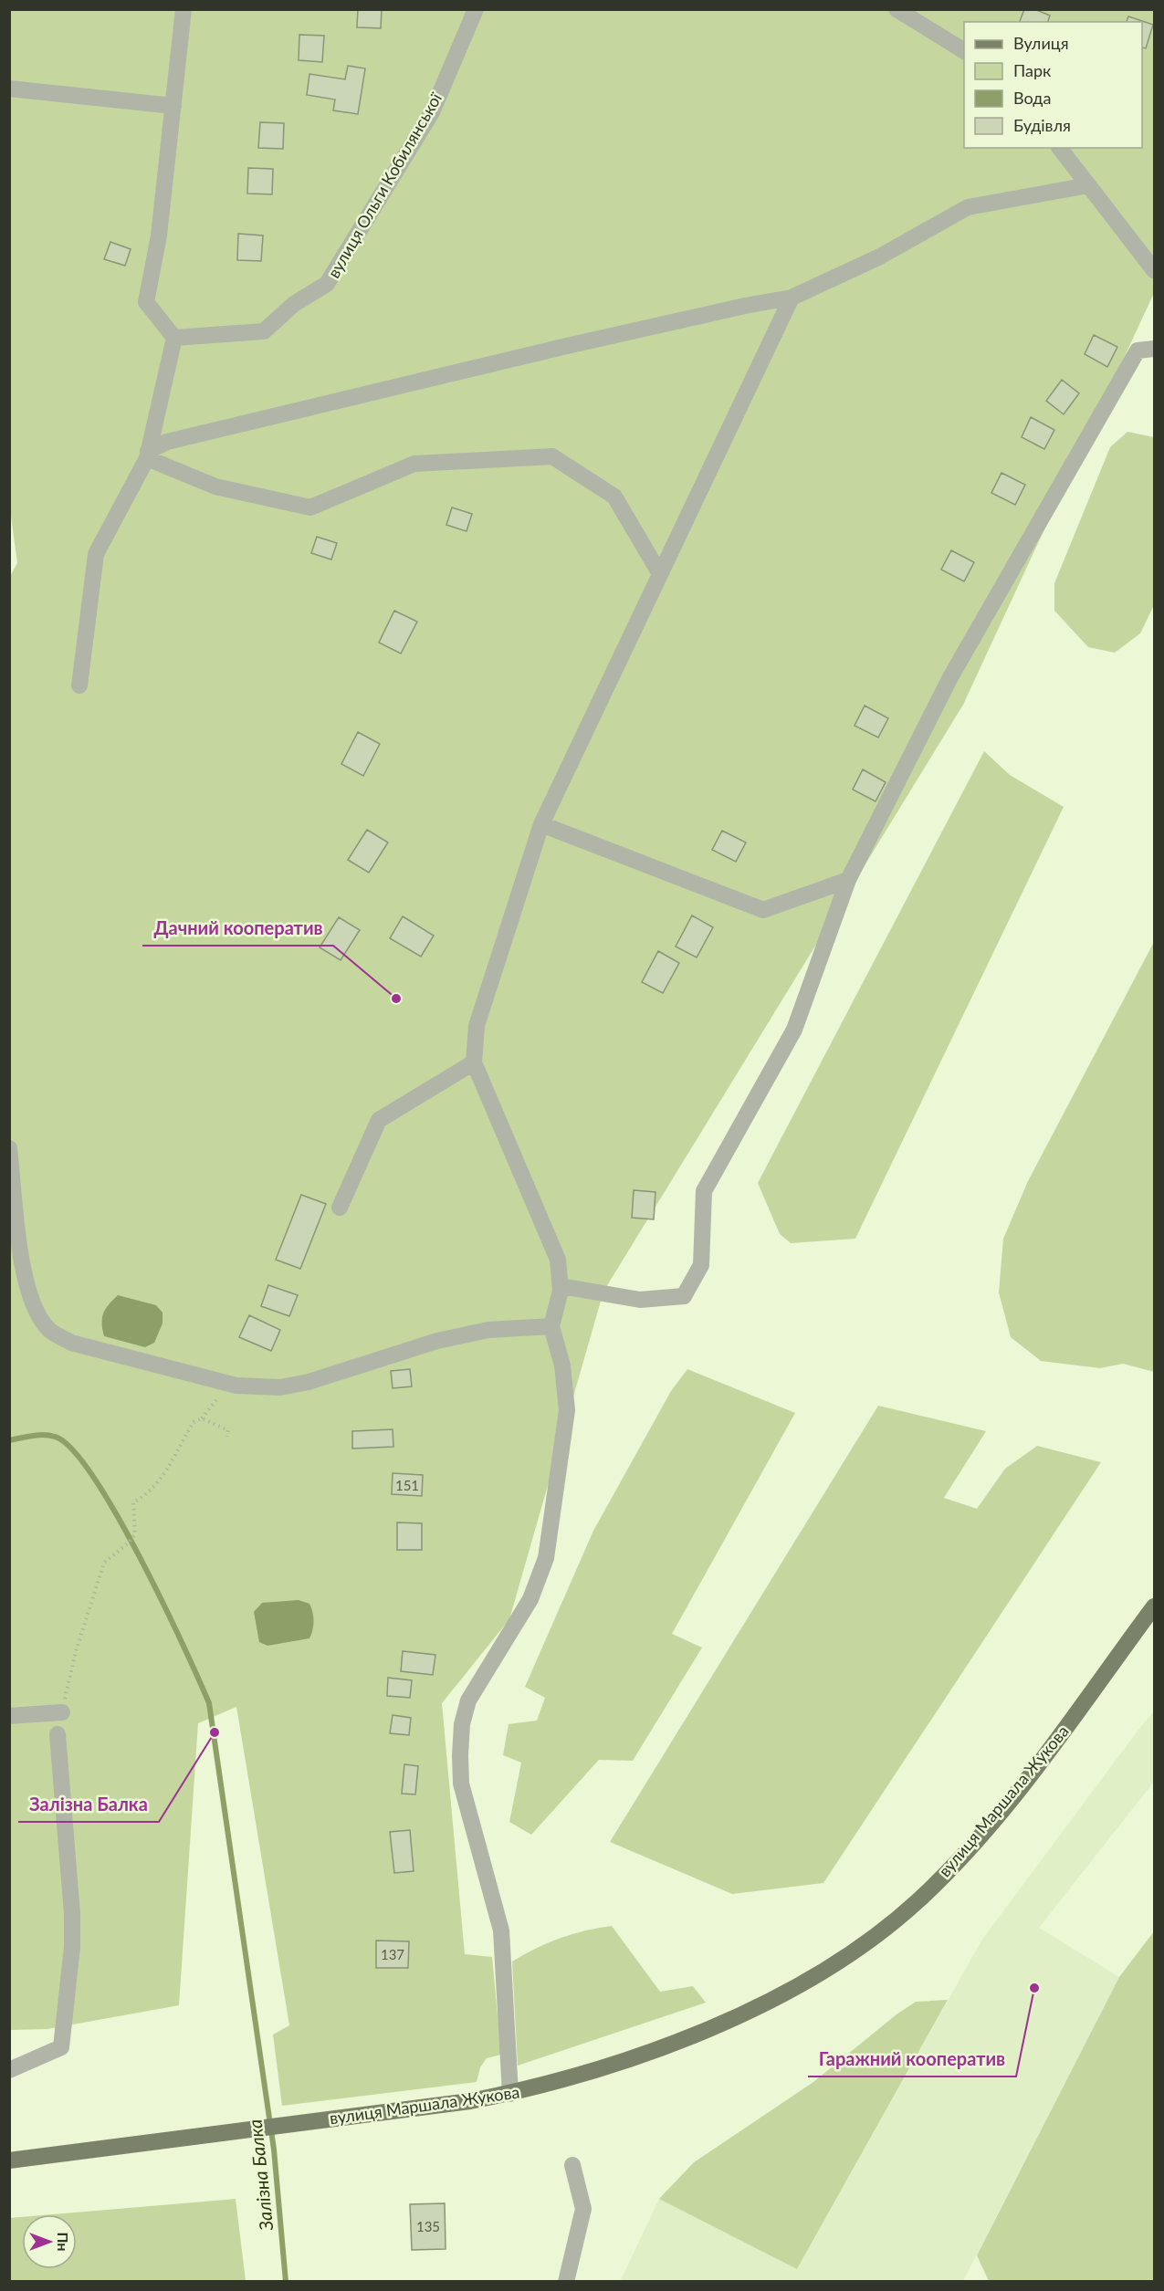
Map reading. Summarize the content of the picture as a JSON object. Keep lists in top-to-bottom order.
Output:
{
  "streets": {
    "main road": ["вулиця Маршала Жукова"],
    "street": ["вулиця Ольги Кобилянської"]
  },
  "water": ["Залізна Балка"],
  "places": ["Дачний кооператив", "Залізна Балка", "Гаражний кооператив"],
  "house_numbers": ["151", "137", "135"],
  "legend": [
    "Вулиця",
    "Парк",
    "Вода",
    "Будівля"
  ],
  "north": "right"
}
